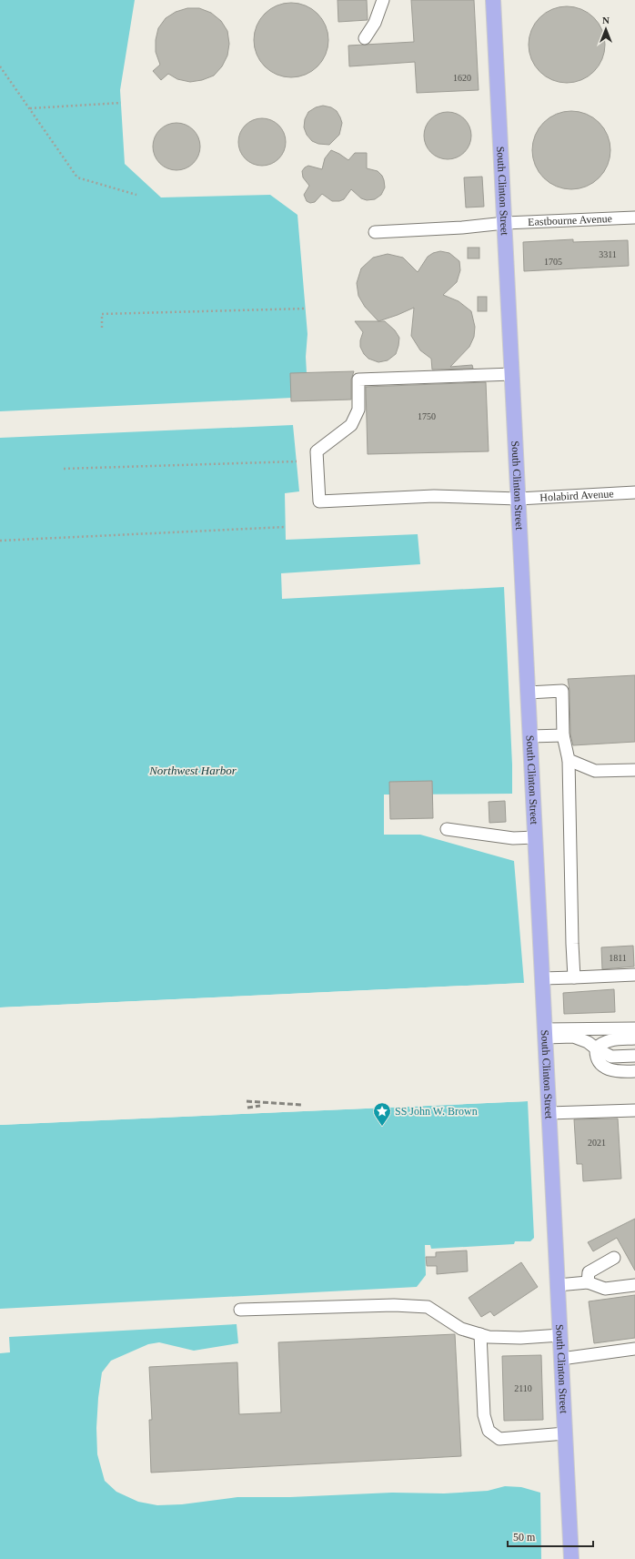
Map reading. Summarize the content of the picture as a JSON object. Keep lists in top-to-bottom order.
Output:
{
  "streets": {
    "main road": ["South Clinton Street"],
    "street": ["Eastbourne Avenue", "Holabird Avenue"]
  },
  "crossings": [
    ["South Clinton Street", "Eastbourne Avenue"],
    ["South Clinton Street", "Holabird Avenue"]
  ],
  "water": ["Northwest Harbor"],
  "places": {
    "place": ["SS John W. Brown"]
  },
  "house_numbers": [
    "1620",
    "3311",
    "1705",
    "1750",
    "1811",
    "2021",
    "2110"
  ],
  "scale_bar": "50 m",
  "north": "top"
}
